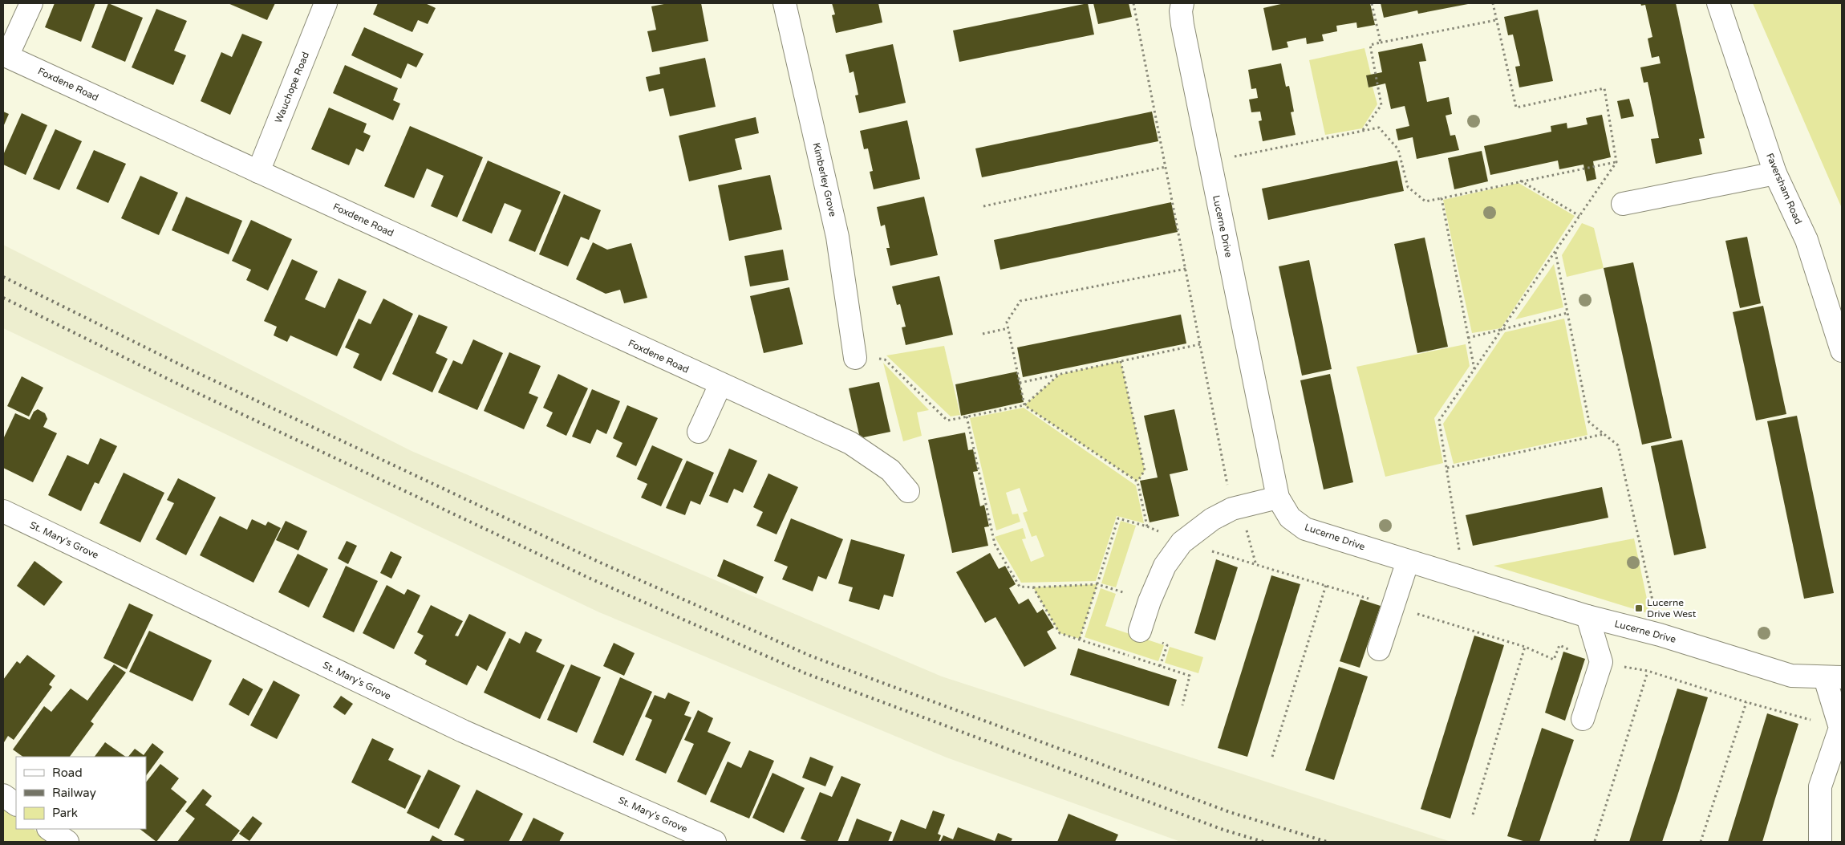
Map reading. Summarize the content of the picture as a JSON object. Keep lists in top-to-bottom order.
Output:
{
  "streets": {
    "street": [
      "Foxdene Road",
      "Wauchope Road",
      "Kimberley Grove",
      "Faversham Road",
      "Lucerne Drive",
      "St. Mary's Grove"
    ]
  },
  "crossings": [
    ["Foxdene Road", "Wauchope Road"]
  ],
  "places": {
    "transit": ["Lucerne Drive West"]
  },
  "legend": ["Road", "Railway", "Park"]
}
